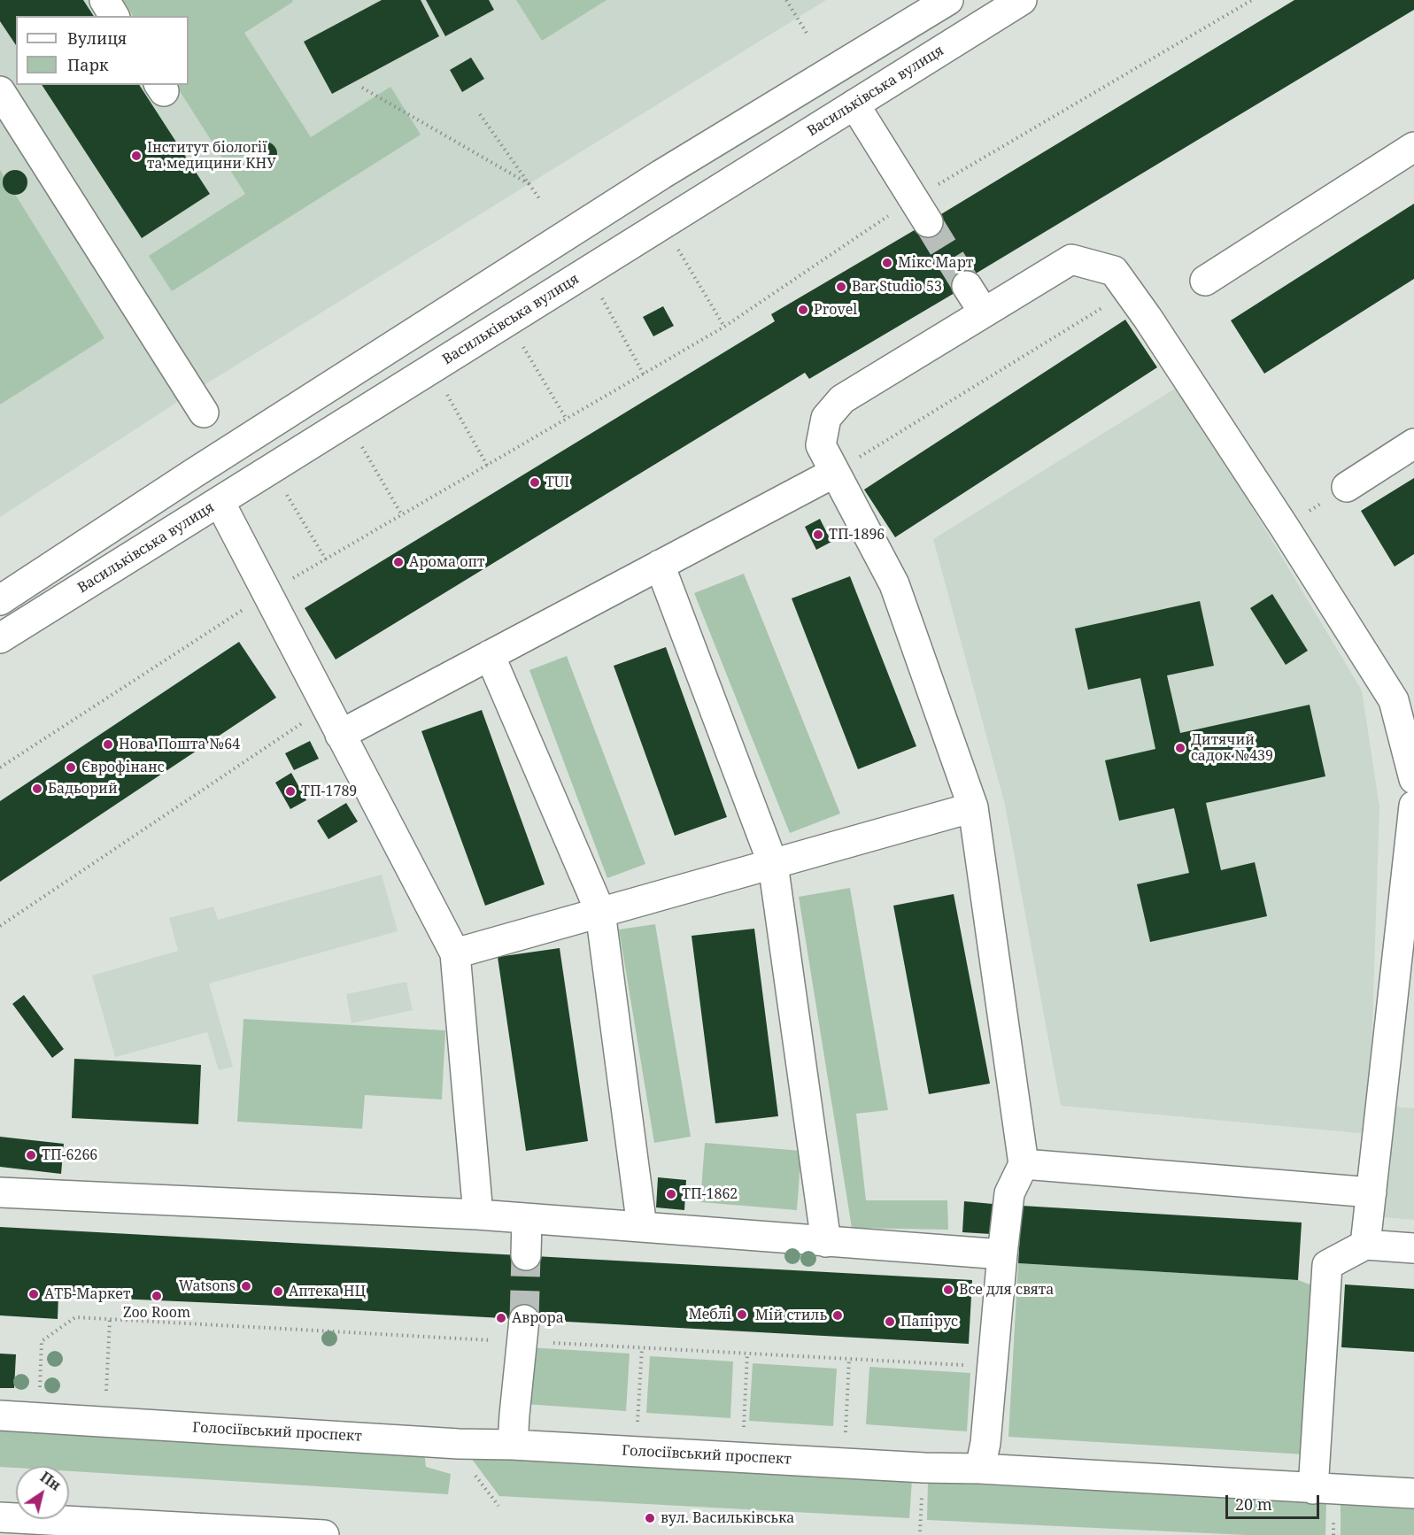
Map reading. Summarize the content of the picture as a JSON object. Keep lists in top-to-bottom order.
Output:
{
  "streets": {
    "main road": ["Васильківська вулиця", "Голосіївський проспект"]
  },
  "places": [
    "Інститут біології та медицини КНУ",
    "Мікс Март",
    "Bar Studio 53",
    "Provel",
    "TUI",
    "ТП-1896",
    "Арома опт",
    "Нова Пошта №64",
    "Дитячий садок №439",
    "Єврофінанс",
    "Бадьорий",
    "ТП-1789",
    "ТП-6266",
    "ТП-1862",
    "Watsons",
    "Все для свята",
    "Аптека НЦ",
    "АТБ-Маркет",
    "Zoo Room",
    "Меблі",
    "Мій стиль",
    "Аврора",
    "Папірус",
    "вул. Васильківська"
  ],
  "legend": ["Вулиця", "Парк"],
  "scale_bar": "20 m",
  "north": "top right"
}
